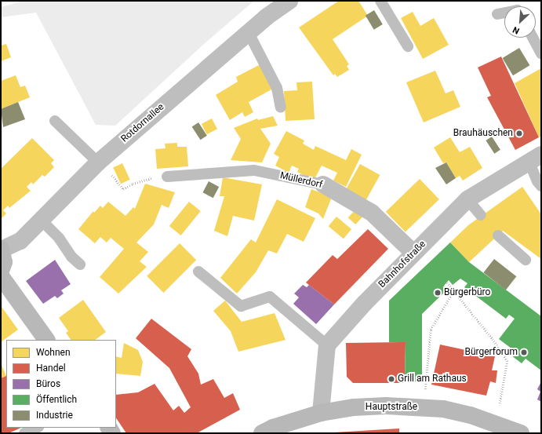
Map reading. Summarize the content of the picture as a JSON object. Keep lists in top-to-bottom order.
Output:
{
  "streets": {
    "main road": ["Hauptstraße"],
    "street": ["Rotdornallee", "Müllerdorf", "Bahnhofstraße"]
  },
  "crossings": [
    ["Müllerdorf", "Bahnhofstraße"]
  ],
  "places": [
    "Brauhäuschen",
    "Bürgerbüro",
    "Bürgerforum",
    "Grill am Rathaus"
  ],
  "legend": [
    "Wohnen",
    "Handel",
    "Büros",
    "Öffentlich",
    "Industrie"
  ],
  "north": "bottom left"
}
